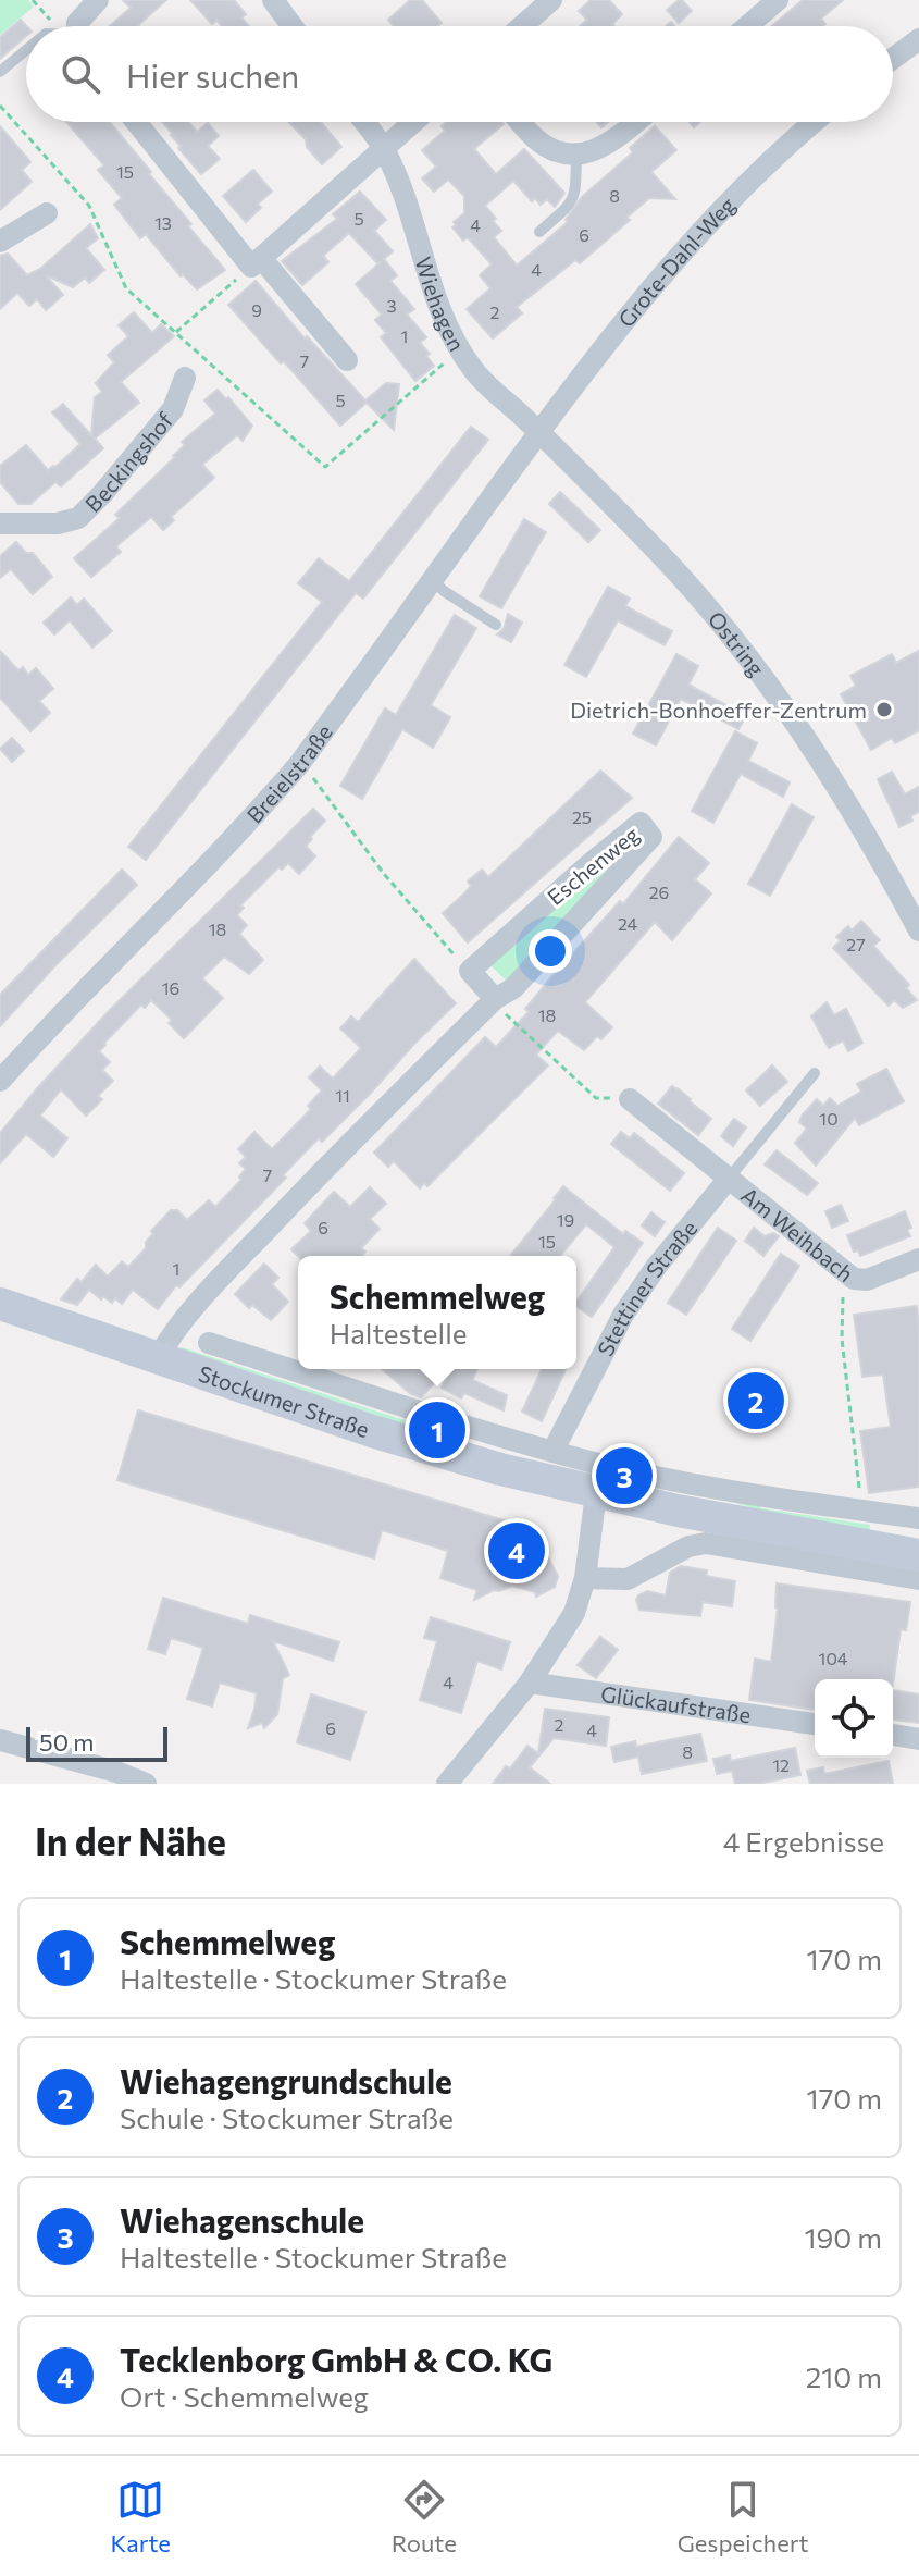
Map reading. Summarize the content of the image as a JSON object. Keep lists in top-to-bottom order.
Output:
{
  "streets": {
    "main road": ["Stockumer Straße"],
    "street": [
      "Grote-Dahl-Weg",
      "Wiehagen",
      "Beckingshof",
      "Ostring",
      "Breielstraße",
      "Eschenweg",
      "Am Weihbach",
      "Stettiner Straße",
      "Glückaufstraße"
    ]
  },
  "crossings": [
    ["Grote-Dahl-Weg", "Wiehagen"],
    ["Grote-Dahl-Weg", "Ostring"],
    ["Grote-Dahl-Weg", "Breielstraße"],
    ["Wiehagen", "Ostring"],
    ["Wiehagen", "Breielstraße"],
    ["Ostring", "Breielstraße"],
    ["Eschenweg", "Stockumer Straße"],
    ["Am Weihbach", "Stettiner Straße"],
    ["Stettiner Straße", "Stockumer Straße"]
  ],
  "places": ["Dietrich-Bonhoeffer-Zentrum"],
  "house_numbers": [
    "15",
    "8",
    "5",
    "13",
    "4",
    "6",
    "4",
    "3",
    "9",
    "2",
    "1",
    "7",
    "5",
    "25",
    "26",
    "24",
    "18",
    "27",
    "16",
    "18",
    "11",
    "10",
    "7",
    "19",
    "6",
    "15",
    "1",
    "104",
    "4",
    "2",
    "6",
    "4",
    "8",
    "12"
  ],
  "scale_bar": "50 m",
  "page": {
    "search": "Hier suchen",
    "popup": ["Schemmelweg", "Haltestelle"],
    "pins": [
      "2",
      "1",
      "3",
      "4"
    ],
    "scale": "50 m",
    "heading": ["In der Nähe", "4 Ergebnisse"],
    "list": [
      {
        "mark": "1",
        "name": "Schemmelweg",
        "note": "Haltestelle · Stockumer Straße",
        "value": "170 m"
      },
      {
        "mark": "2",
        "name": "Wiehagengrundschule",
        "note": "Schule · Stockumer Straße",
        "value": "170 m"
      },
      {
        "mark": "3",
        "name": "Wiehagenschule",
        "note": "Haltestelle · Stockumer Straße",
        "value": "190 m"
      },
      {
        "mark": "4",
        "name": "Tecklenborg GmbH & CO. KG",
        "note": "Ort · Schemmelweg",
        "value": "210 m"
      }
    ],
    "nav": ["Karte", "Route", "Gespeichert"]
  }
}
